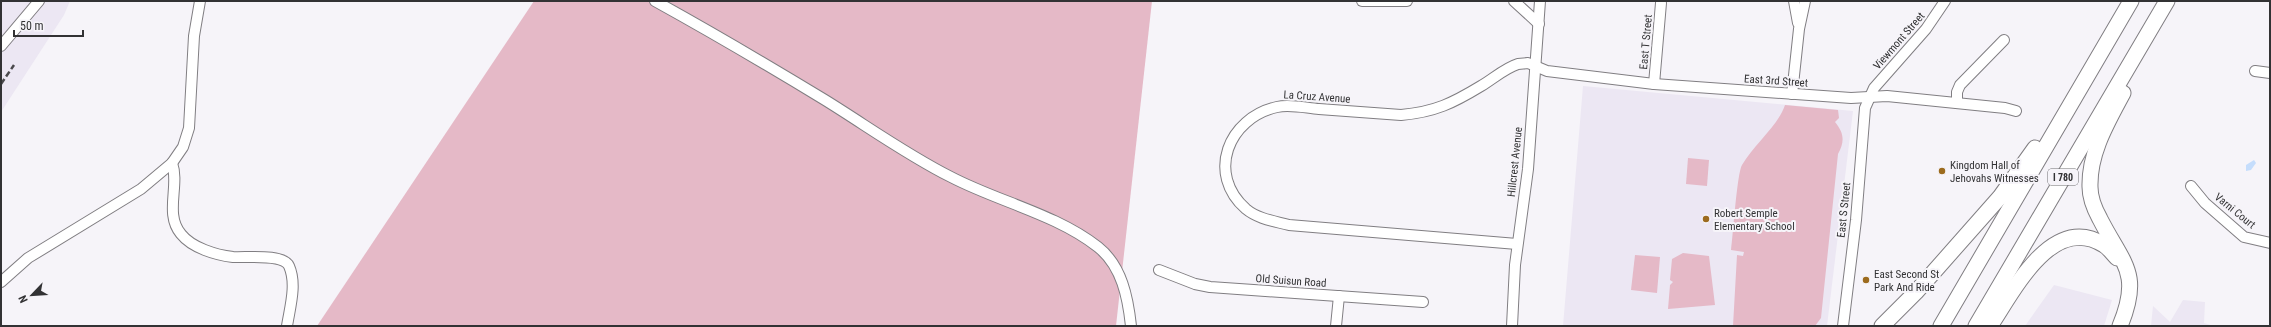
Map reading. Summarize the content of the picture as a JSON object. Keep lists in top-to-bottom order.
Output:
{
  "streets": {
    "highway": ["I 780"],
    "street": [
      "Viewmont Street",
      "East T Street",
      "East 3rd Street",
      "La Cruz Avenue",
      "Hillcrest Avenue",
      "East S Street",
      "Varni Court",
      "Old Suisun Road"
    ]
  },
  "crossings": [
    ["Viewmont Street", "East 3rd Street"],
    ["Viewmont Street", "East S Street"],
    ["East T Street", "East 3rd Street"],
    ["East 3rd Street", "La Cruz Avenue"],
    ["East 3rd Street", "Hillcrest Avenue"],
    ["East 3rd Street", "East S Street"],
    ["La Cruz Avenue", "Hillcrest Avenue"]
  ],
  "places": ["Kingdom Hall of Jehovahs Witnesses", "Robert Semple Elementary School", "East Second St Park And Ride"],
  "scale_bar": "50 m",
  "north": "bottom left"
}
